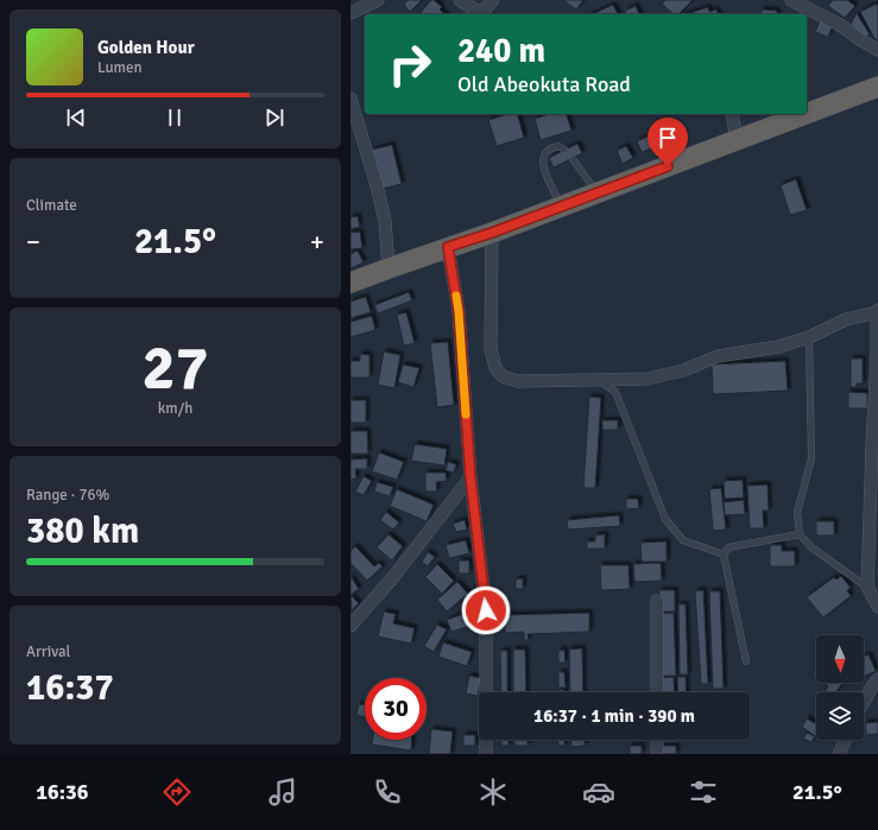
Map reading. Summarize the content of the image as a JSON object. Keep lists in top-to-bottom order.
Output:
{
  "north": "bottom",
  "page": {
    "turn": ["240 m", "Old Abeokuta Road"],
    "song": ["Golden Hour", "Lumen"],
    "tile": [
      "Climate",
      ["27", "km/h"],
      ["Range · 76%", "380 km"],
      ["Arrival", "16:37"]
    ],
    "heat": ["−", "21.5°", "+"],
    "limit": "30",
    "trip": "16:37 · 1 min · 390 m",
    "tabs": ["16:36", "21.5°"]
  }
}
